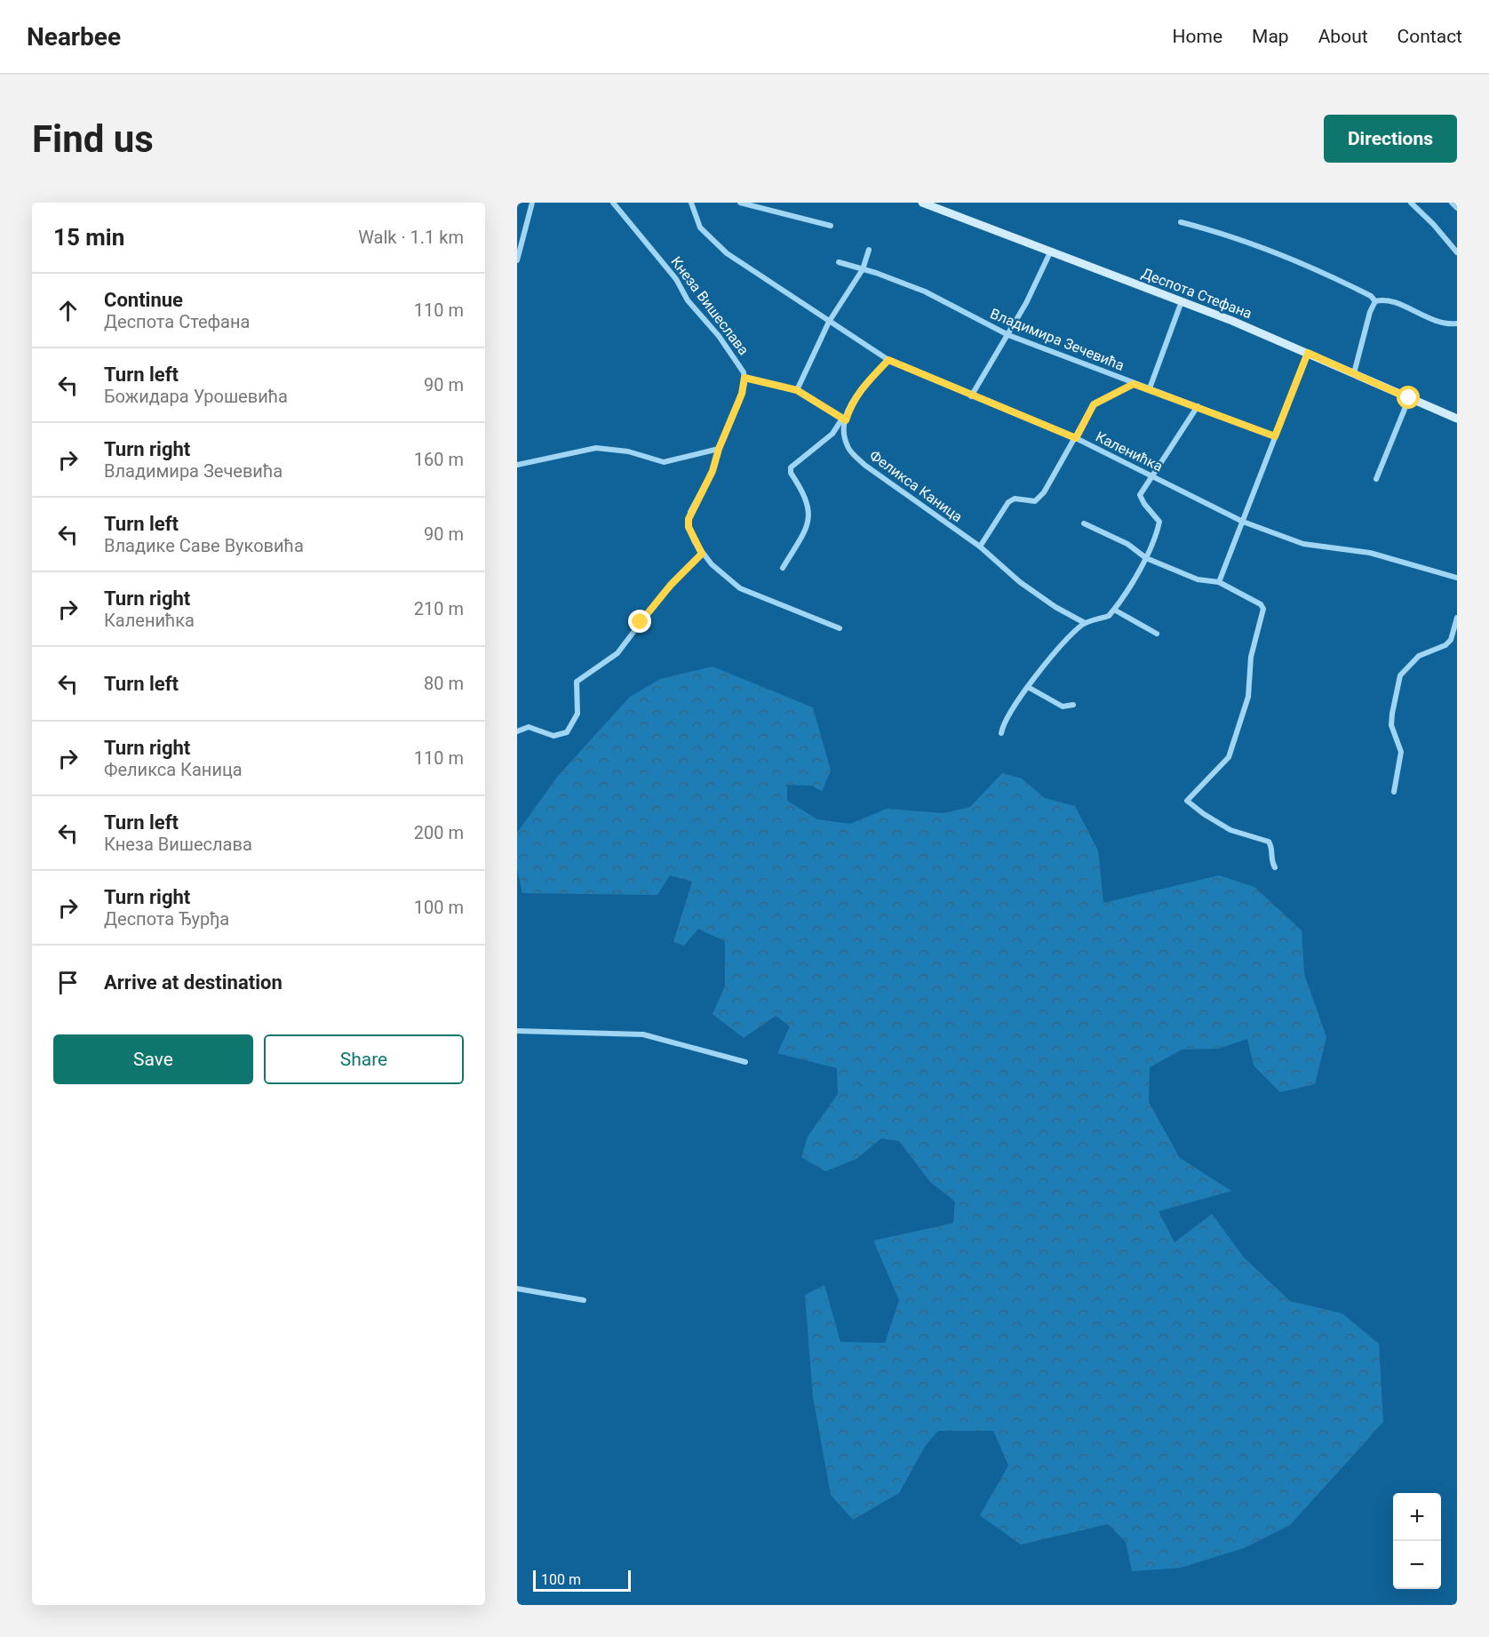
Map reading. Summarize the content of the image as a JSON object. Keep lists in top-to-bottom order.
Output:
{
  "streets": {
    "main road": ["Деспота Стефана"],
    "street": [
      "Кнеза Вишеслава",
      "Владимира Зечевића",
      "Каленићка",
      "Феликса Каница"
    ]
  },
  "scale_bar": "100 m",
  "page": {
    "header": "Nearbee",
    "nav": [
      "Home",
      "Map",
      "About",
      "Contact"
    ],
    "buttons": [
      "Directions",
      ["Save", "Share"]
    ],
    "title": "Find us",
    "heading": ["15 min", "Walk · 1.1 km"],
    "list": [
      ["Continue", "Деспота Стефана", "110 m"],
      ["Turn left", "Божидара Урошевића", "90 m"],
      ["Turn right", "Владимира Зечевића", "160 m"],
      ["Turn left", "Владике Саве Вуковића", "90 m"],
      ["Turn right", "Каленићка", "210 m"],
      ["Turn left", "80 m"],
      ["Turn right", "Феликса Каница", "110 m"],
      ["Turn left", "Кнеза Вишеслава", "200 m"],
      ["Turn right", "Деспота Ђурђа", "100 m"],
      "Arrive at destination"
    ],
    "map_buttons": ["+", "−"],
    "scale": "100 m"
  }
}
